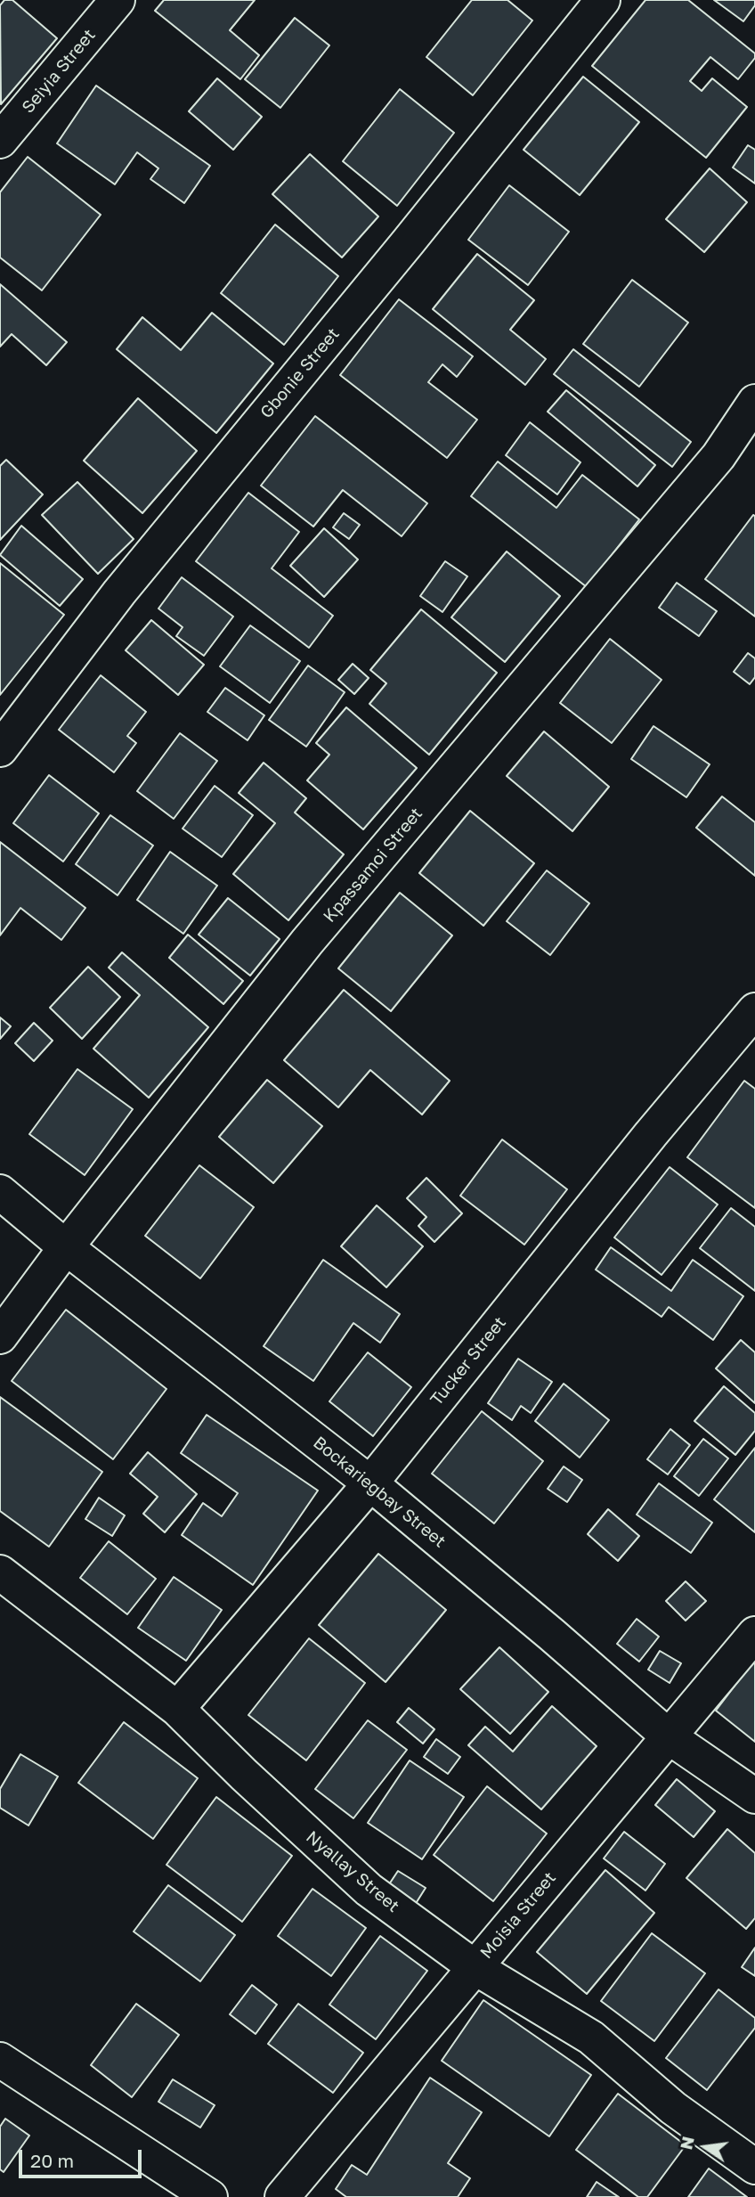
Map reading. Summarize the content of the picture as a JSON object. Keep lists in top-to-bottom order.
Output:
{
  "streets": {
    "street": [
      "Seiyia Street",
      "Gbonie Street",
      "Kpassamoi Street",
      "Tucker Street",
      "Bockariegbay Street",
      "Nyallay Street",
      "Moisia Street"
    ]
  },
  "crossings": [
    ["Kpassamoi Street", "Bockariegbay Street"],
    ["Tucker Street", "Bockariegbay Street"],
    ["Tucker Street", "Nyallay Street"],
    ["Bockariegbay Street", "Moisia Street"],
    ["Nyallay Street", "Moisia Street"]
  ],
  "scale_bar": "20 m",
  "north": "left"
}
